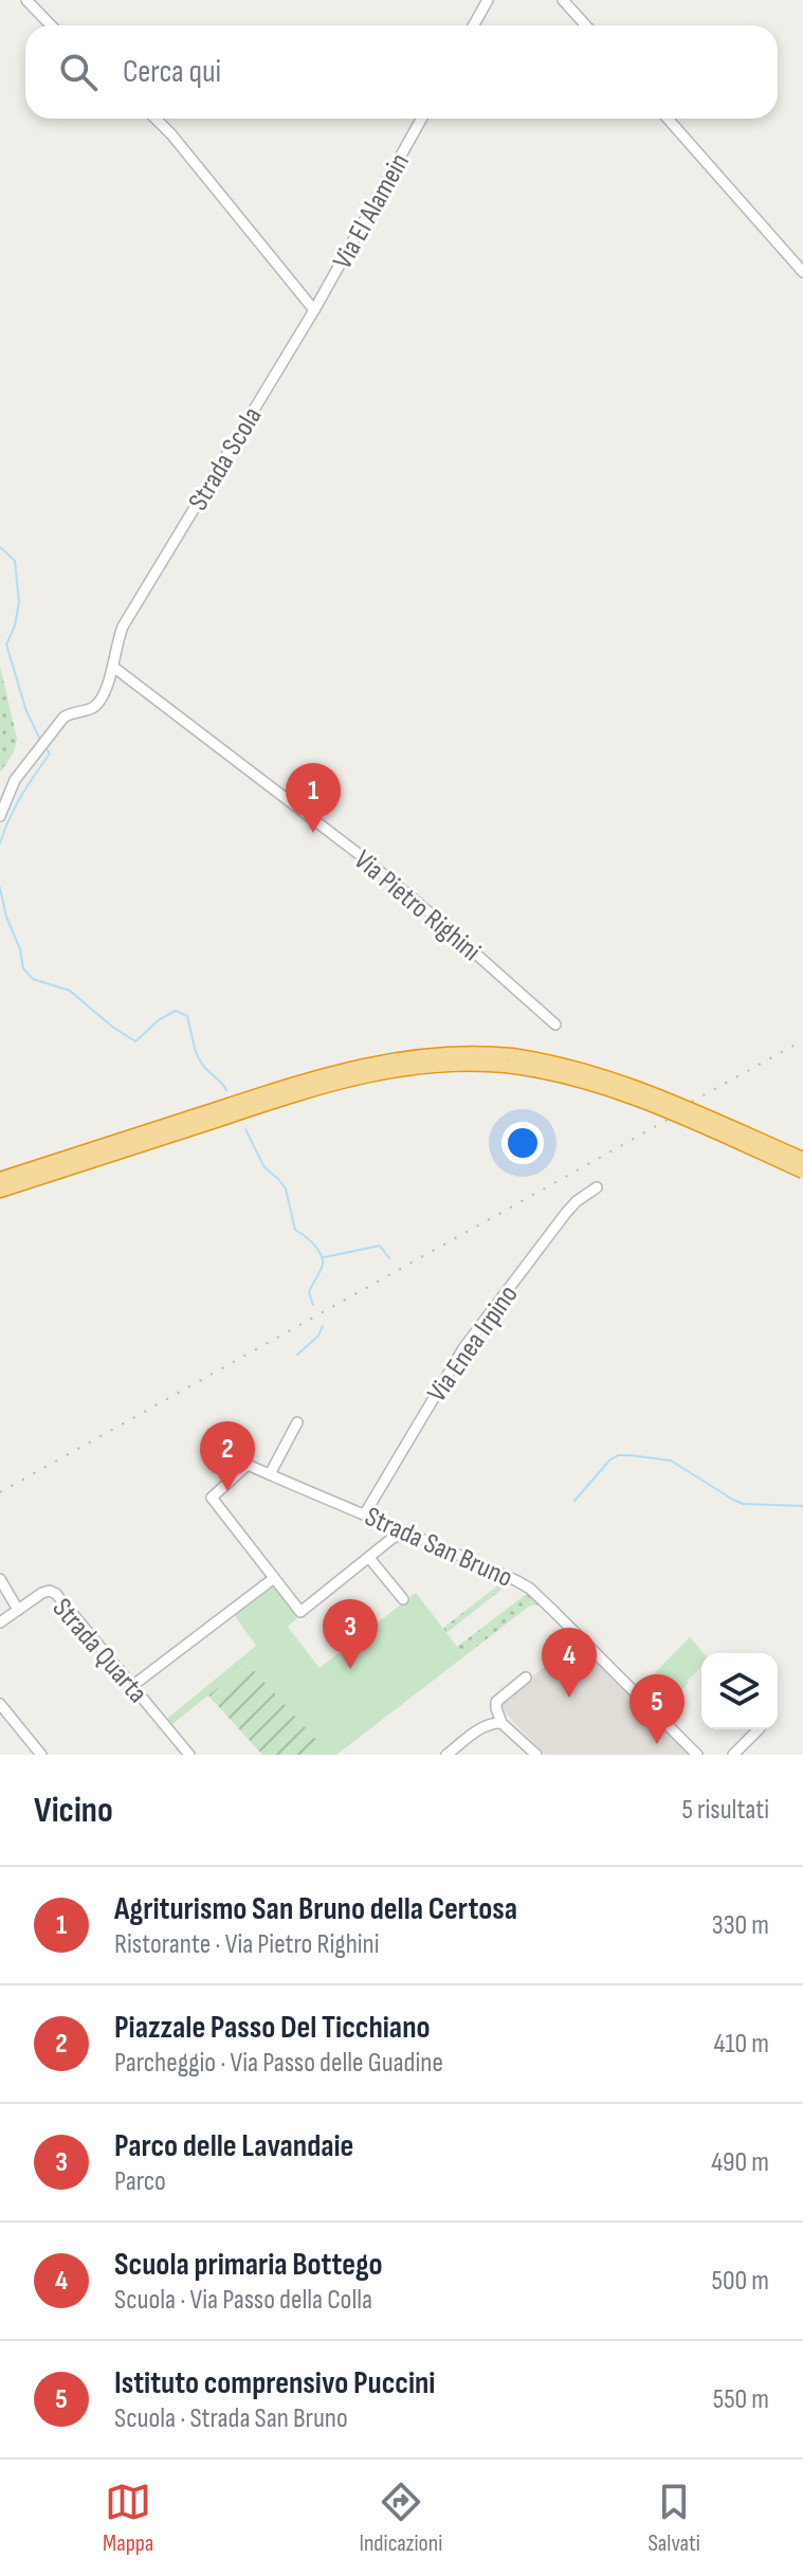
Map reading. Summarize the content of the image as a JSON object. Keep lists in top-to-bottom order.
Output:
{
  "streets": {
    "street": [
      "Via El Alamein",
      "Strada Scola",
      "Via Pietro Righini",
      "Via Enea Irpino",
      "Strada San Bruno",
      "Strada Quarta"
    ]
  },
  "crossings": [
    ["Via El Alamein", "Strada Scola"],
    ["Strada Scola", "Via Pietro Righini"],
    ["Via Enea Irpino", "Strada San Bruno"]
  ],
  "page": {
    "search": "Cerca qui",
    "pins": [
      "1",
      "2",
      "3",
      "4",
      "5"
    ],
    "heading": ["Vicino", "5 risultati"],
    "list": [
      {
        "mark": "1",
        "name": "Agriturismo San Bruno della Certosa",
        "note": "Ristorante · Via Pietro Righini",
        "value": "330 m"
      },
      {
        "mark": "2",
        "name": "Piazzale Passo Del Ticchiano",
        "note": "Parcheggio · Via Passo delle Guadine",
        "value": "410 m"
      },
      {
        "mark": "3",
        "name": "Parco delle Lavandaie",
        "note": "Parco",
        "value": "490 m"
      },
      {
        "mark": "4",
        "name": "Scuola primaria Bottego",
        "note": "Scuola · Via Passo della Colla",
        "value": "500 m"
      },
      {
        "mark": "5",
        "name": "Istituto comprensivo Puccini",
        "note": "Scuola · Strada San Bruno",
        "value": "550 m"
      }
    ],
    "nav": ["Mappa", "Indicazioni", "Salvati"]
  }
}
